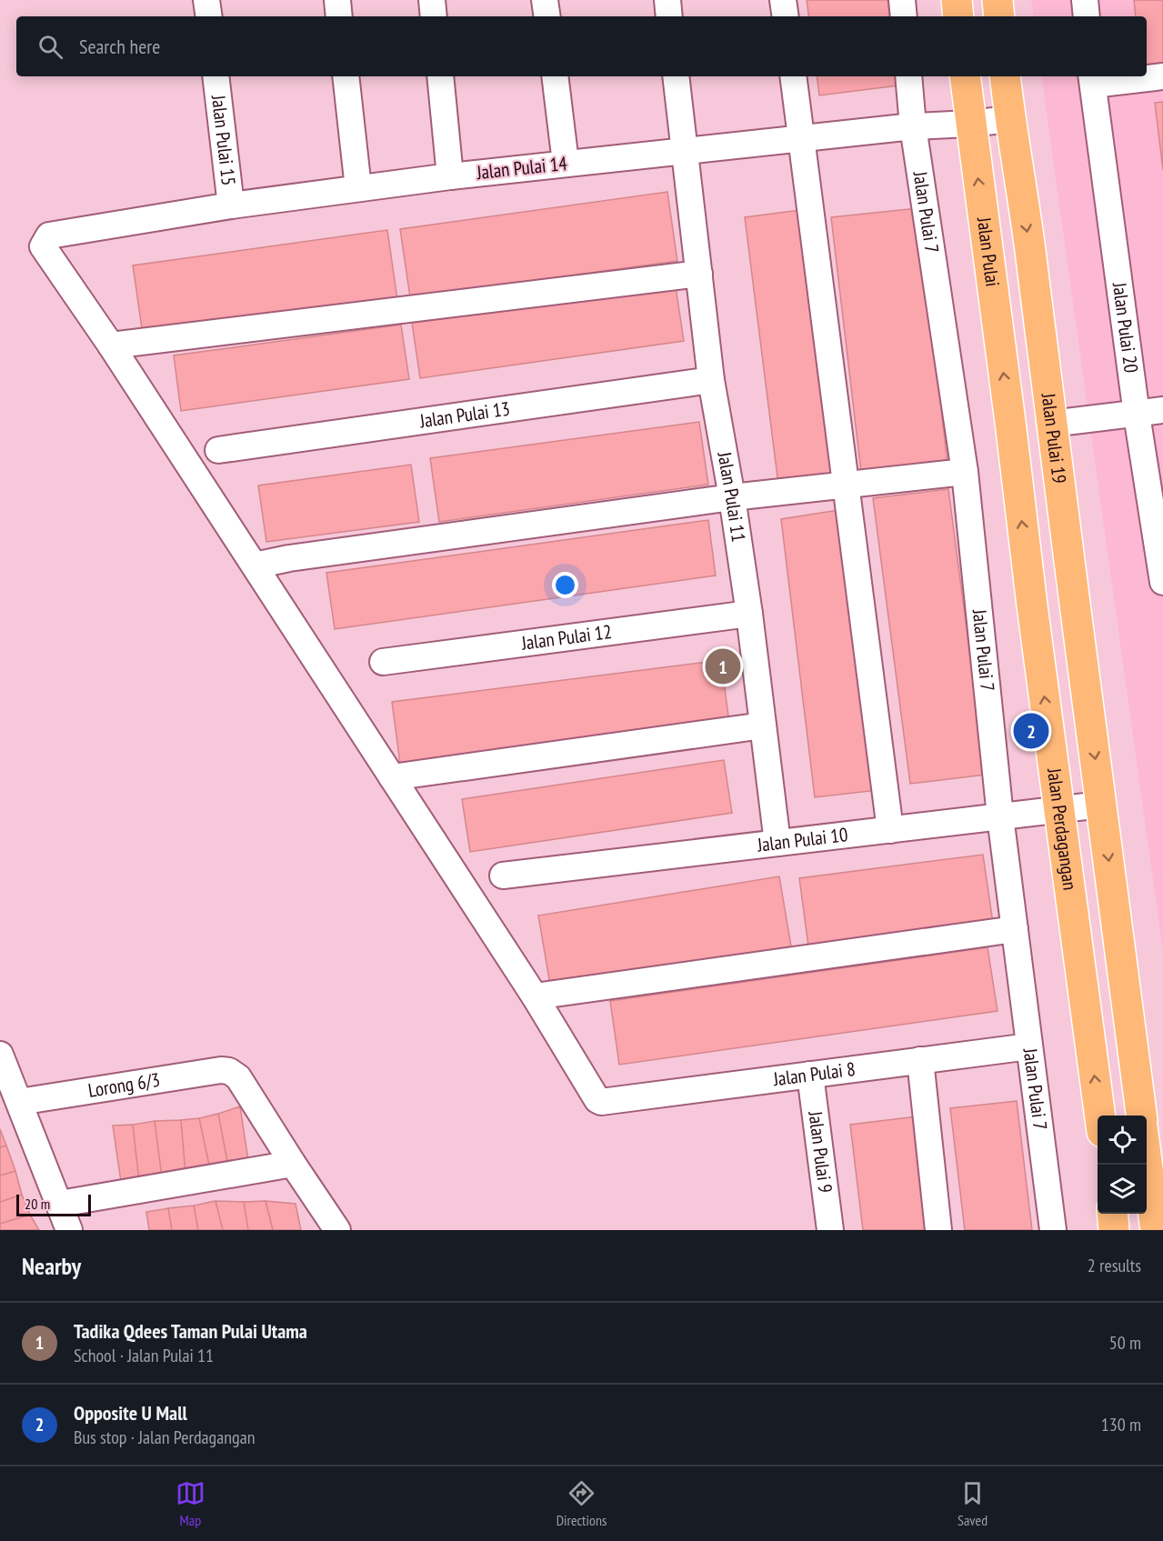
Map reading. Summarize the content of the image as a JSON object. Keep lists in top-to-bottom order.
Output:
{
  "streets": {
    "main road": ["Jalan Pulai", "Jalan Pulai 19", "Jalan Perdagangan"],
    "street": [
      "Jalan Pulai 15",
      "Jalan Pulai 14",
      "Jalan Pulai 7",
      "Jalan Pulai 20",
      "Jalan Pulai 13",
      "Jalan Pulai 11",
      "Jalan Pulai 12",
      "Jalan Pulai 10",
      "Jalan Pulai 8",
      "Lorong 6/3",
      "Jalan Pulai 9"
    ]
  },
  "crossings": [
    ["Jalan Pulai 15", "Jalan Pulai 14"],
    ["Jalan Pulai 14", "Jalan Pulai 7"],
    ["Jalan Pulai 14", "Jalan Pulai"],
    ["Jalan Pulai 14", "Jalan Pulai 19"],
    ["Jalan Pulai 14", "Jalan Pulai 11"],
    ["Jalan Pulai 7", "Jalan Pulai 10"],
    ["Jalan Pulai 7", "Jalan Pulai 8"],
    ["Jalan Pulai", "Jalan Perdagangan"],
    ["Jalan Pulai 13", "Jalan Pulai 11"],
    ["Jalan Pulai 19", "Jalan Pulai 10"],
    ["Jalan Pulai 11", "Jalan Pulai 12"],
    ["Jalan Pulai 11", "Jalan Pulai 10"],
    ["Jalan Perdagangan", "Jalan Pulai 10"],
    ["Jalan Pulai 8", "Jalan Pulai 9"]
  ],
  "one_way": ["Jalan Pulai", "Jalan Pulai 19"],
  "scale_bar": "20 m",
  "page": {
    "search": "Search here",
    "pins": ["1", "2"],
    "scale": "20 m",
    "heading": ["Nearby", "2 results"],
    "list": [
      {
        "mark": "1",
        "name": "Tadika Qdees Taman Pulai Utama",
        "note": "School · Jalan Pulai 11",
        "value": "50 m"
      },
      {
        "mark": "2",
        "name": "Opposite U Mall",
        "note": "Bus stop · Jalan Perdagangan",
        "value": "130 m"
      }
    ],
    "nav": ["Map", "Directions", "Saved"]
  }
}
